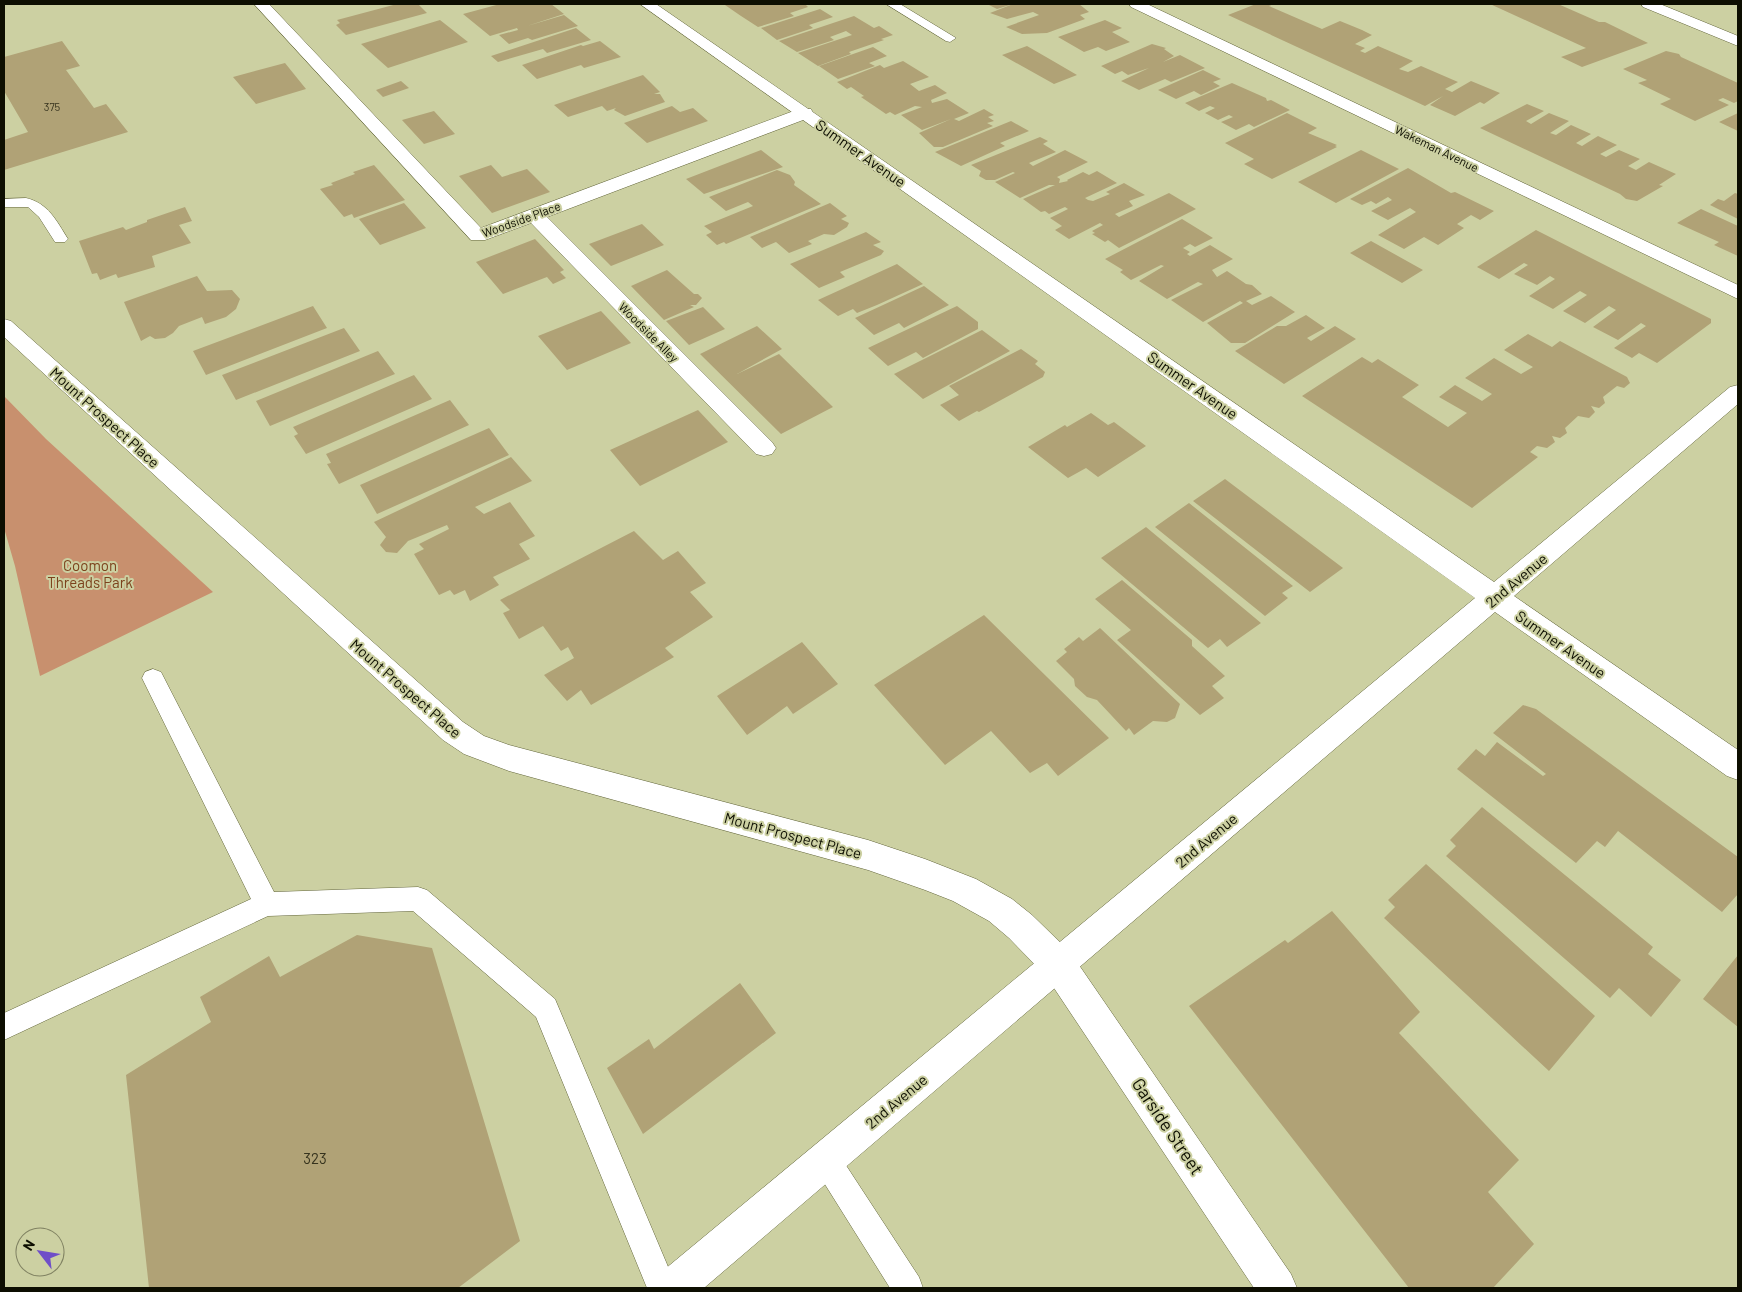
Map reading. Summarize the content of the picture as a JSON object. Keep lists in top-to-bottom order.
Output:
{
  "streets": {
    "street": [
      "Wakeman Avenue",
      "Summer Avenue",
      "Woodside Place",
      "Woodside Alley",
      "Mount Prospect Place",
      "2nd Avenue",
      "Garside Street"
    ]
  },
  "crossings": [
    ["Summer Avenue", "Woodside Place"],
    ["Summer Avenue", "2nd Avenue"],
    ["Woodside Place", "Woodside Alley"],
    ["Mount Prospect Place", "2nd Avenue"],
    ["Mount Prospect Place", "Garside Street"],
    ["2nd Avenue", "Garside Street"]
  ],
  "parks": ["Coomon Threads Park"],
  "house_numbers": ["375", "323"],
  "north": "top left"
}
